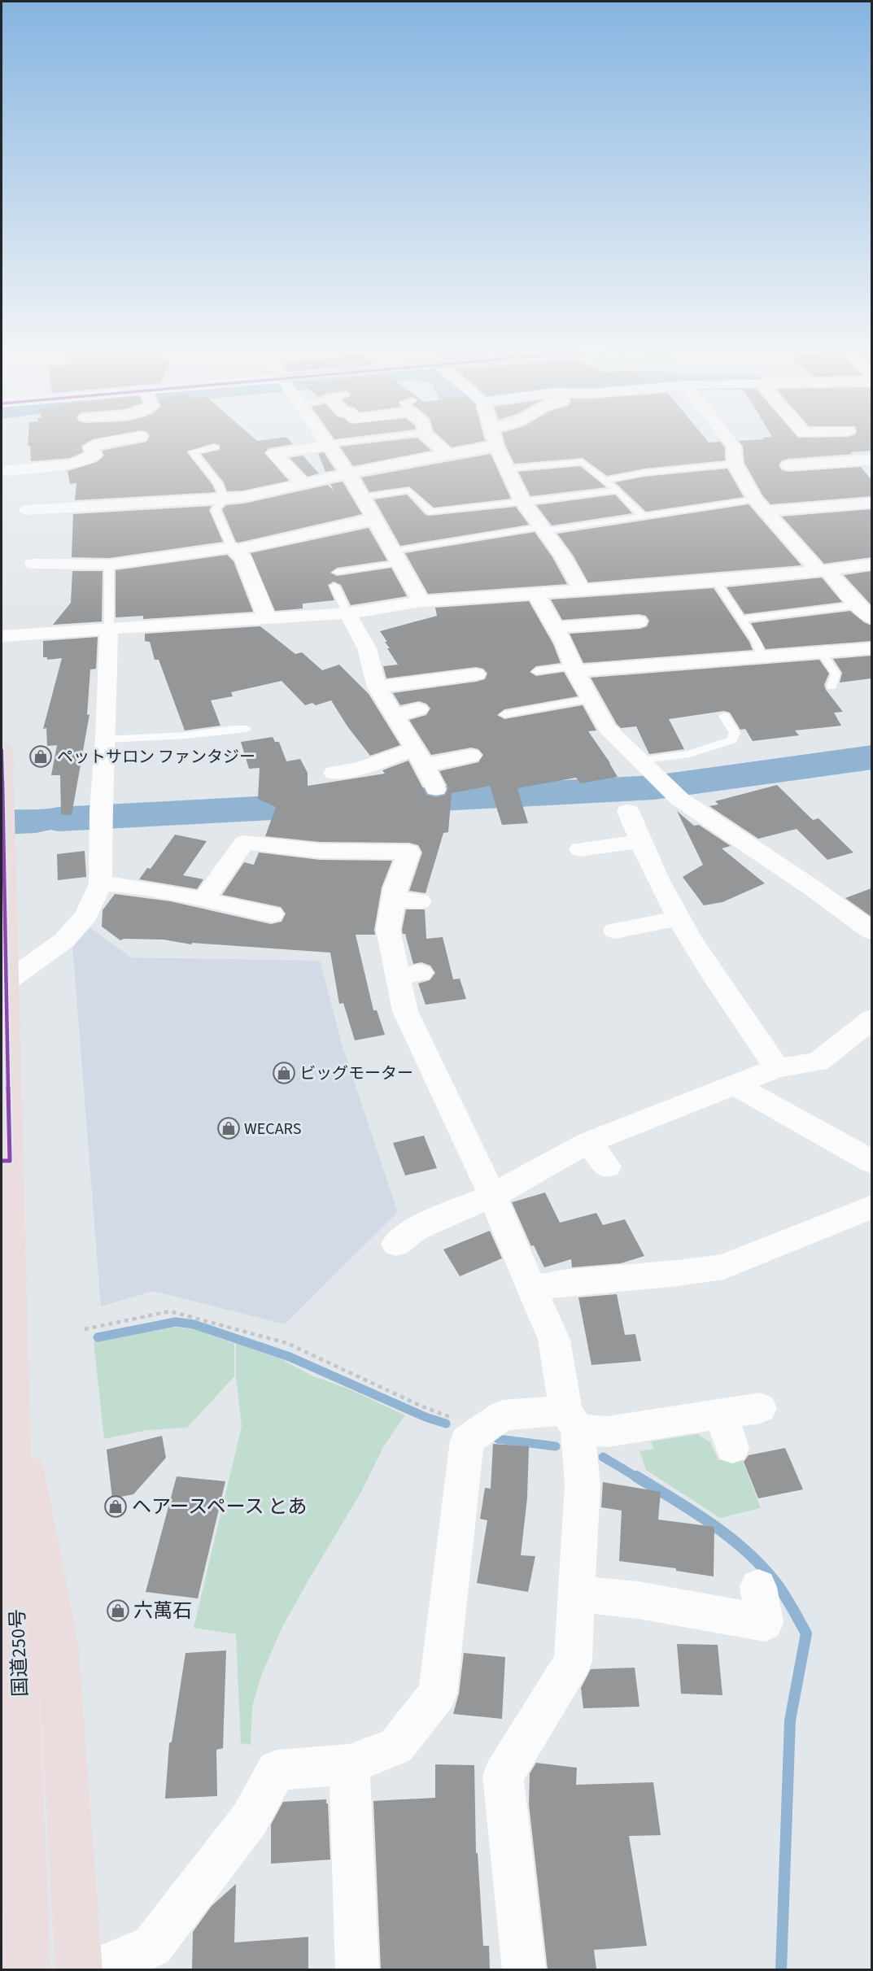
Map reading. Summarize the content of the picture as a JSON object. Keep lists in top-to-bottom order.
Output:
{
  "streets": {
    "highway": ["国道250号"]
  },
  "places": {
    "shop": [
      "ペットサロン ファンタジー",
      "ビッグモーター",
      "WECARS",
      "ヘアースペース とあ",
      "六萬石"
    ]
  }
}
